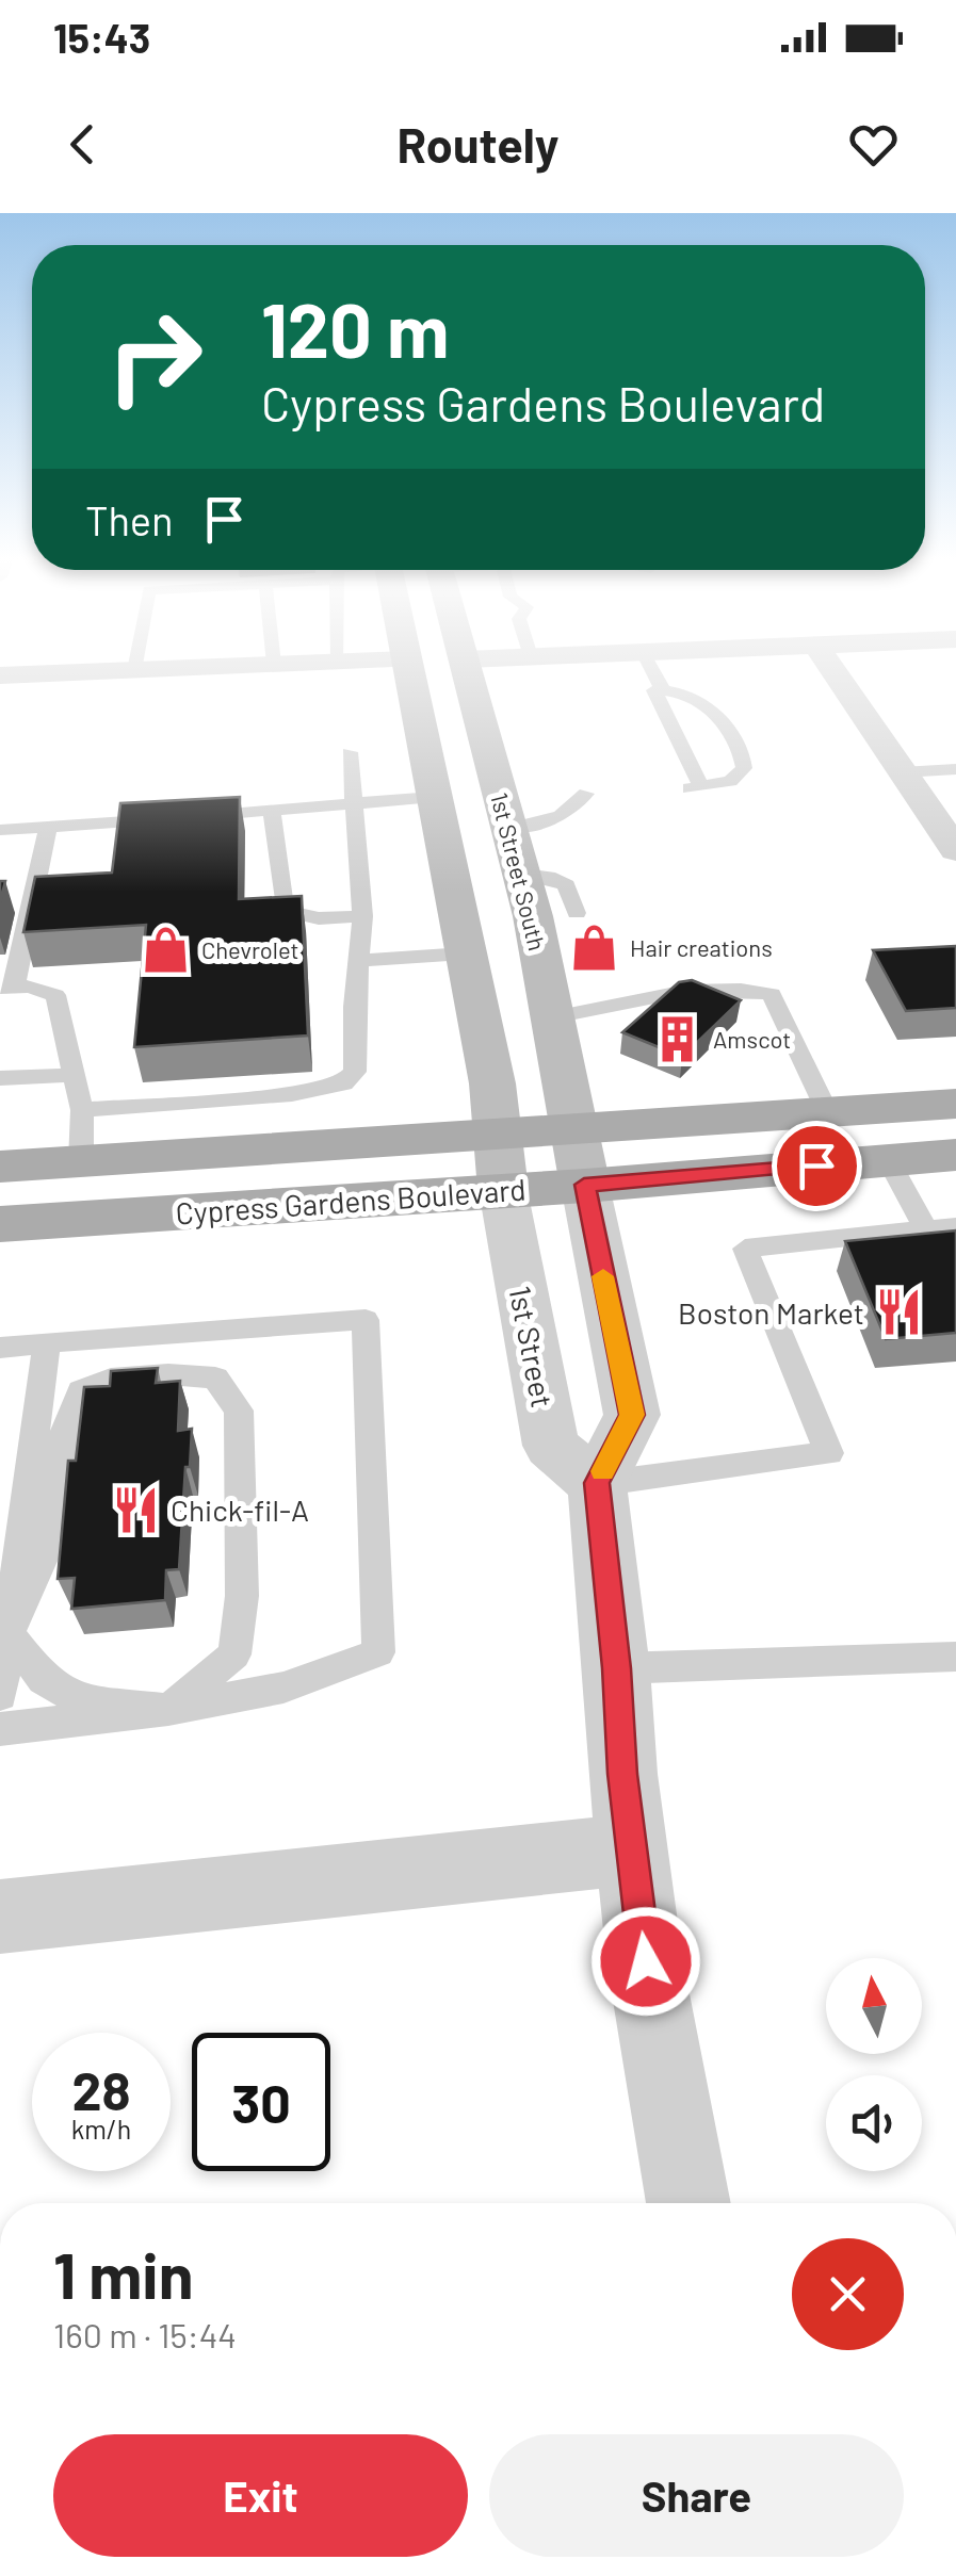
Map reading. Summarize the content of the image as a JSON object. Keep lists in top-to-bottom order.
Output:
{
  "streets": {
    "main road": ["1st Street South", "Cypress Gardens Boulevard"],
    "street": ["1st Street"]
  },
  "crossings": [
    ["1st Street South", "Cypress Gardens Boulevard"],
    ["Cypress Gardens Boulevard", "1st Street"]
  ],
  "places": {
    "shop": ["Hair creations", "Chevrolet"],
    "building": ["Amscot"],
    "restaurant": ["Boston Market", "Chick-fil-A"]
  },
  "north": "top",
  "page": {
    "status": "15:43",
    "header": "Routely",
    "turn": ["120 m", "Cypress Gardens Boulevard"],
    "then": "Then",
    "speed": "28 km/h",
    "limit": "30",
    "heading": ["1 min", "160 m · 15:44"],
    "buttons": ["Exit", "Share"]
  }
}
